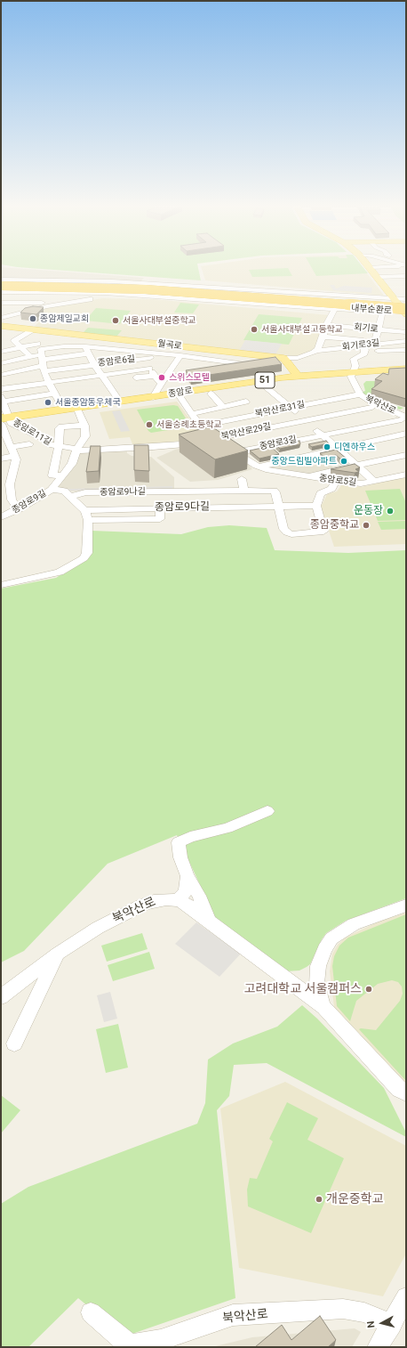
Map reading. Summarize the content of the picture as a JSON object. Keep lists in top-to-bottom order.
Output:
{
  "streets": {
    "highway": ["내부순환로"],
    "main road": ["월곡로", "51", "종암로"],
    "street": [
      "회기로",
      "회기로3길",
      "종암로6길",
      "북악산로",
      "북악산로31길",
      "북악산로29길",
      "종암로11길",
      "종암로3길",
      "종암로5길",
      "종암로9나길",
      "종암로9길",
      "종암로9다길"
    ]
  },
  "crossings": [
    ["회기로", "회기로3길"],
    ["월곡로", "회기로3길"],
    ["종암로", "북악산로"],
    ["종암로", "종암로11길"],
    ["종암로", "종암로5길"],
    ["북악산로", "북악산로31길"],
    ["북악산로", "북악산로29길"],
    ["북악산로", "종암로3길"],
    ["북악산로31길", "종암로5길"],
    ["북악산로29길", "종암로5길"],
    ["북악산로29길", "종암로9길"],
    ["종암로11길", "종암로9길"],
    ["종암로3길", "종암로5길"],
    ["종암로9나길", "종암로9다길"]
  ],
  "places": [
    "종암제일교회",
    "서울사대부설중학교",
    "서울사대부설고등학교",
    "스위스모텔",
    "서울종암동우체국",
    "서울숭례초등학교",
    "디엔하우스",
    "중앙드림빌아파트",
    "운동장",
    "종암중학교",
    "고려대학교 서울캠퍼스",
    "개운중학교"
  ],
  "north": "left"
}
